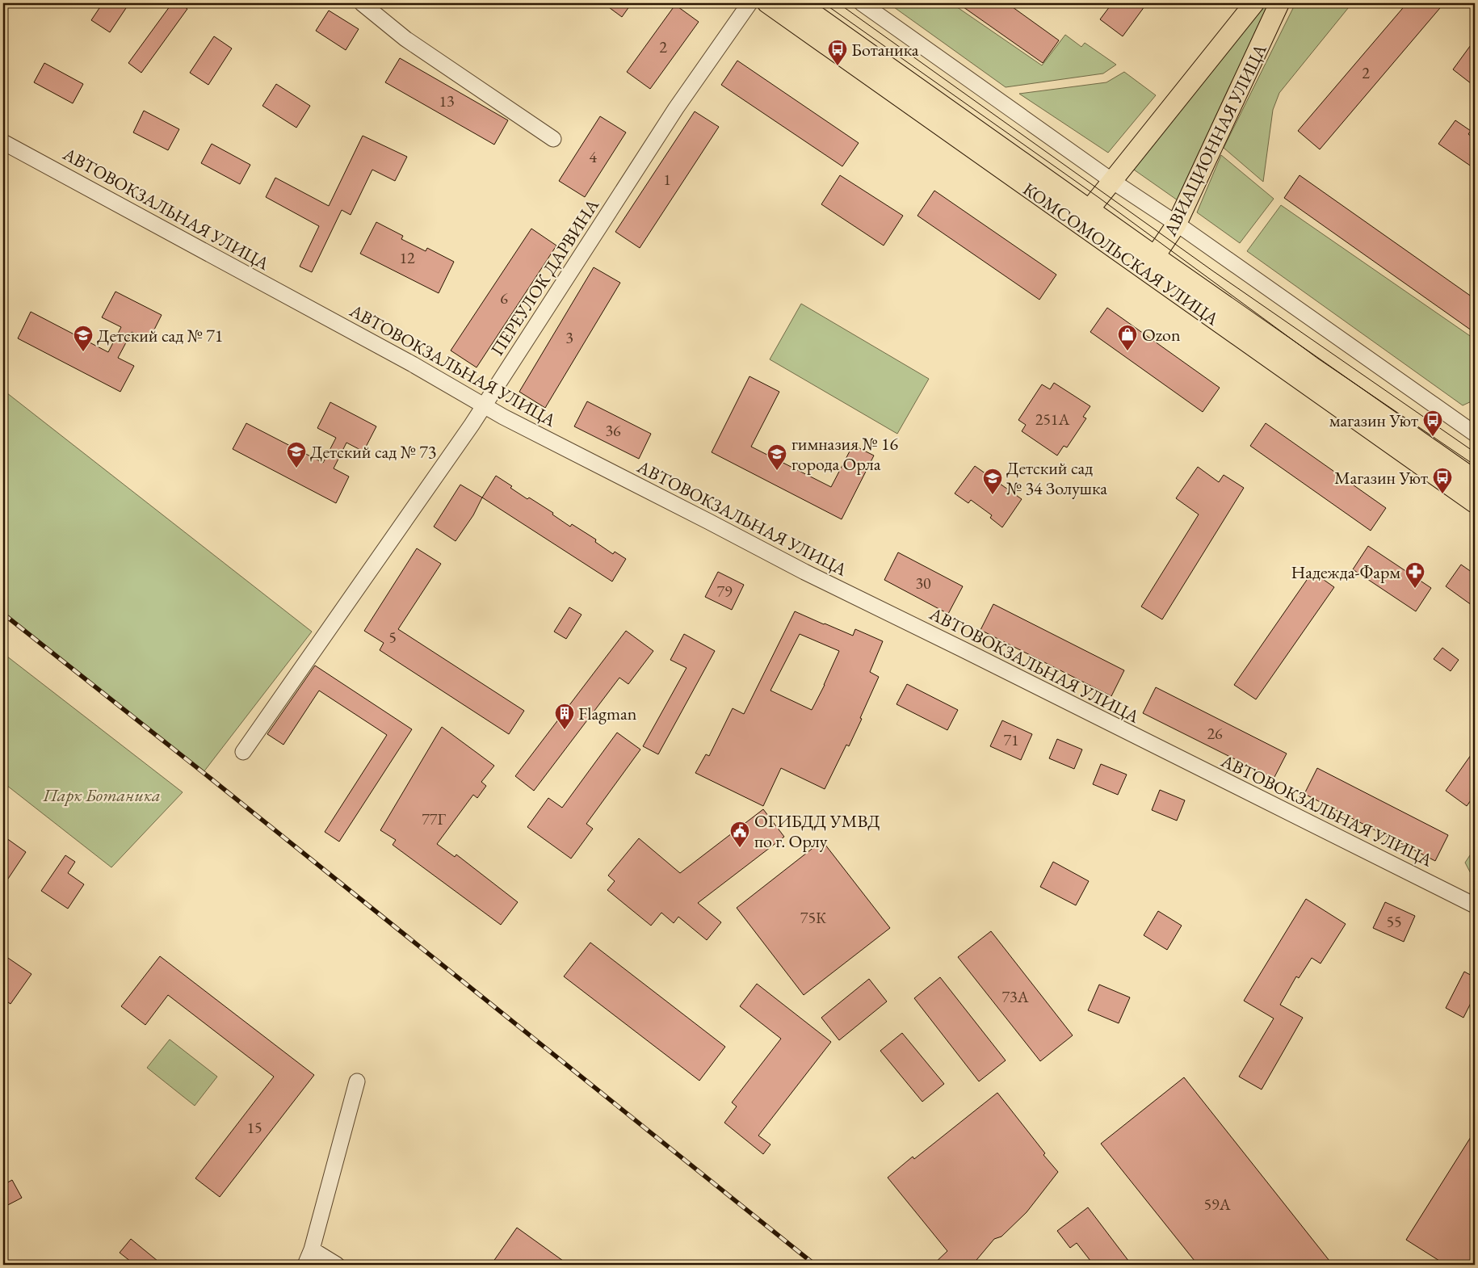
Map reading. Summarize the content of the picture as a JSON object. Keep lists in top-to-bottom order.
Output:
{
  "streets": {
    "main road": ["АВИАЦИОННАЯ УЛИЦА", "КОМСОМОЛЬСКАЯ УЛИЦА"],
    "street": ["АВТОВОКЗАЛЬНАЯ УЛИЦА", "ПЕРЕУЛОК ДАРВИНА"]
  },
  "crossings": [
    ["АВИАЦИОННАЯ УЛИЦА", "КОМСОМОЛЬСКАЯ УЛИЦА"],
    ["АВТОВОКЗАЛЬНАЯ УЛИЦА", "ПЕРЕУЛОК ДАРВИНА"]
  ],
  "parks": ["Парк Ботаника"],
  "places": {
    "bus stop": ["Ботаника", "магазин Уют", "Магазин Уют"],
    "shop": ["Ozon"],
    "school or university": [
      "Детский сад № 71",
      "Детский сад № 73",
      "гимназия № 16 города Орла",
      "Детский сад № 34 Золушка"
    ],
    "pharmacy": ["Надежда-Фарм"],
    "building": ["Flagman"],
    "public building": ["ОГИБДД УМВД по г. Орлу"]
  },
  "house_numbers": [
    "2",
    "2",
    "13",
    "4",
    "1",
    "12",
    "6",
    "3",
    "251А",
    "36",
    "30",
    "79",
    "5",
    "26",
    "71",
    "77Г",
    "75К",
    "55",
    "73А",
    "15",
    "59А"
  ]
}
